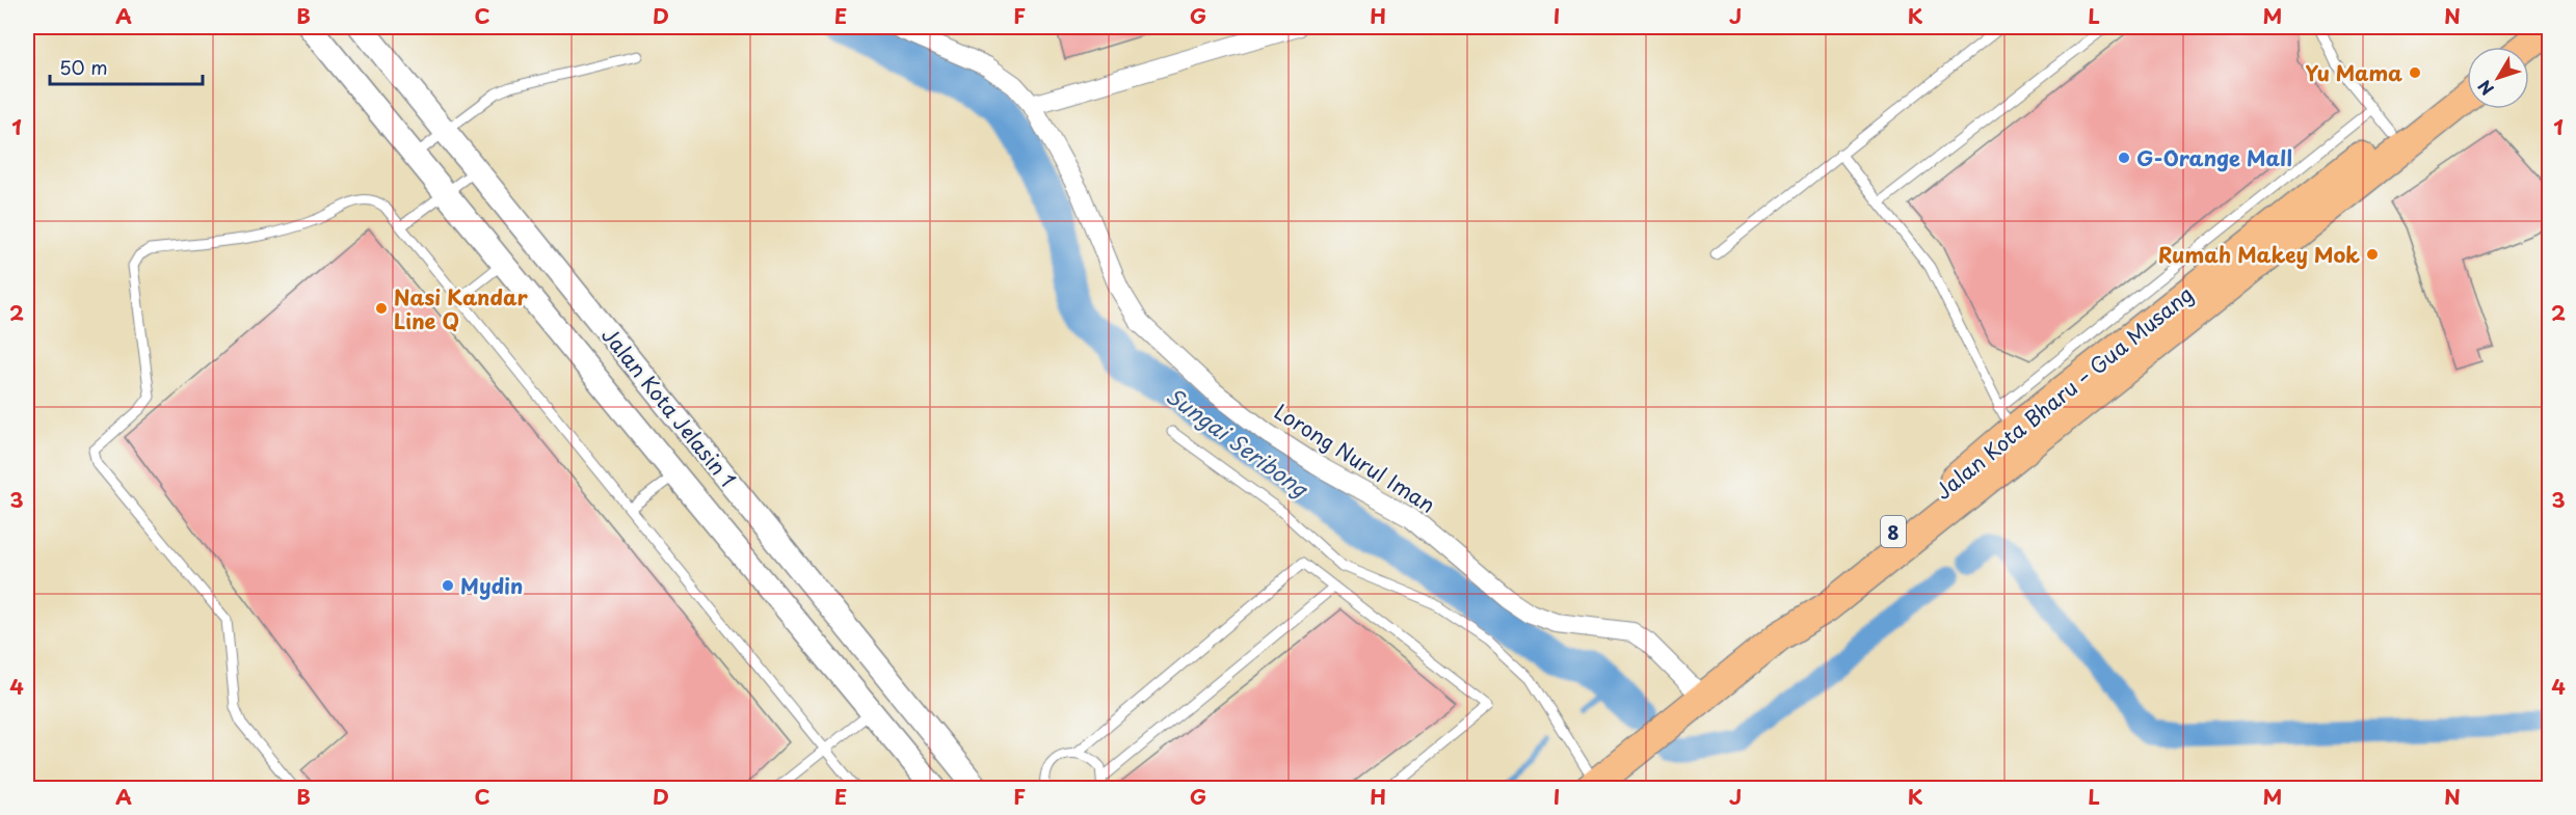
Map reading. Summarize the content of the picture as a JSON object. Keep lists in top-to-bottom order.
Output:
{
  "streets": {
    "main road": ["Jalan Kota Bharu – Gua Musang", "8"],
    "street": ["Jalan Kota Jelasin 1", "Lorong Nurul Iman"]
  },
  "crossings": [
    ["Jalan Kota Bharu – Gua Musang", "Lorong Nurul Iman"]
  ],
  "water": ["Sungai Seribong"],
  "places": [
    "Yu Mama",
    "G-Orange Mall",
    "Rumah Makey Mok",
    "Nasi Kandar Line Q",
    "Mydin"
  ],
  "scale_bar": "50 m",
  "north": "bottom left",
  "grid": {
    "columns": [
      "A",
      "B",
      "C",
      "D",
      "E",
      "F",
      "G",
      "H",
      "I",
      "J",
      "K",
      "L",
      "M",
      "N"
    ],
    "rows": [
      "1",
      "2",
      "3",
      "4"
    ]
  }
}
